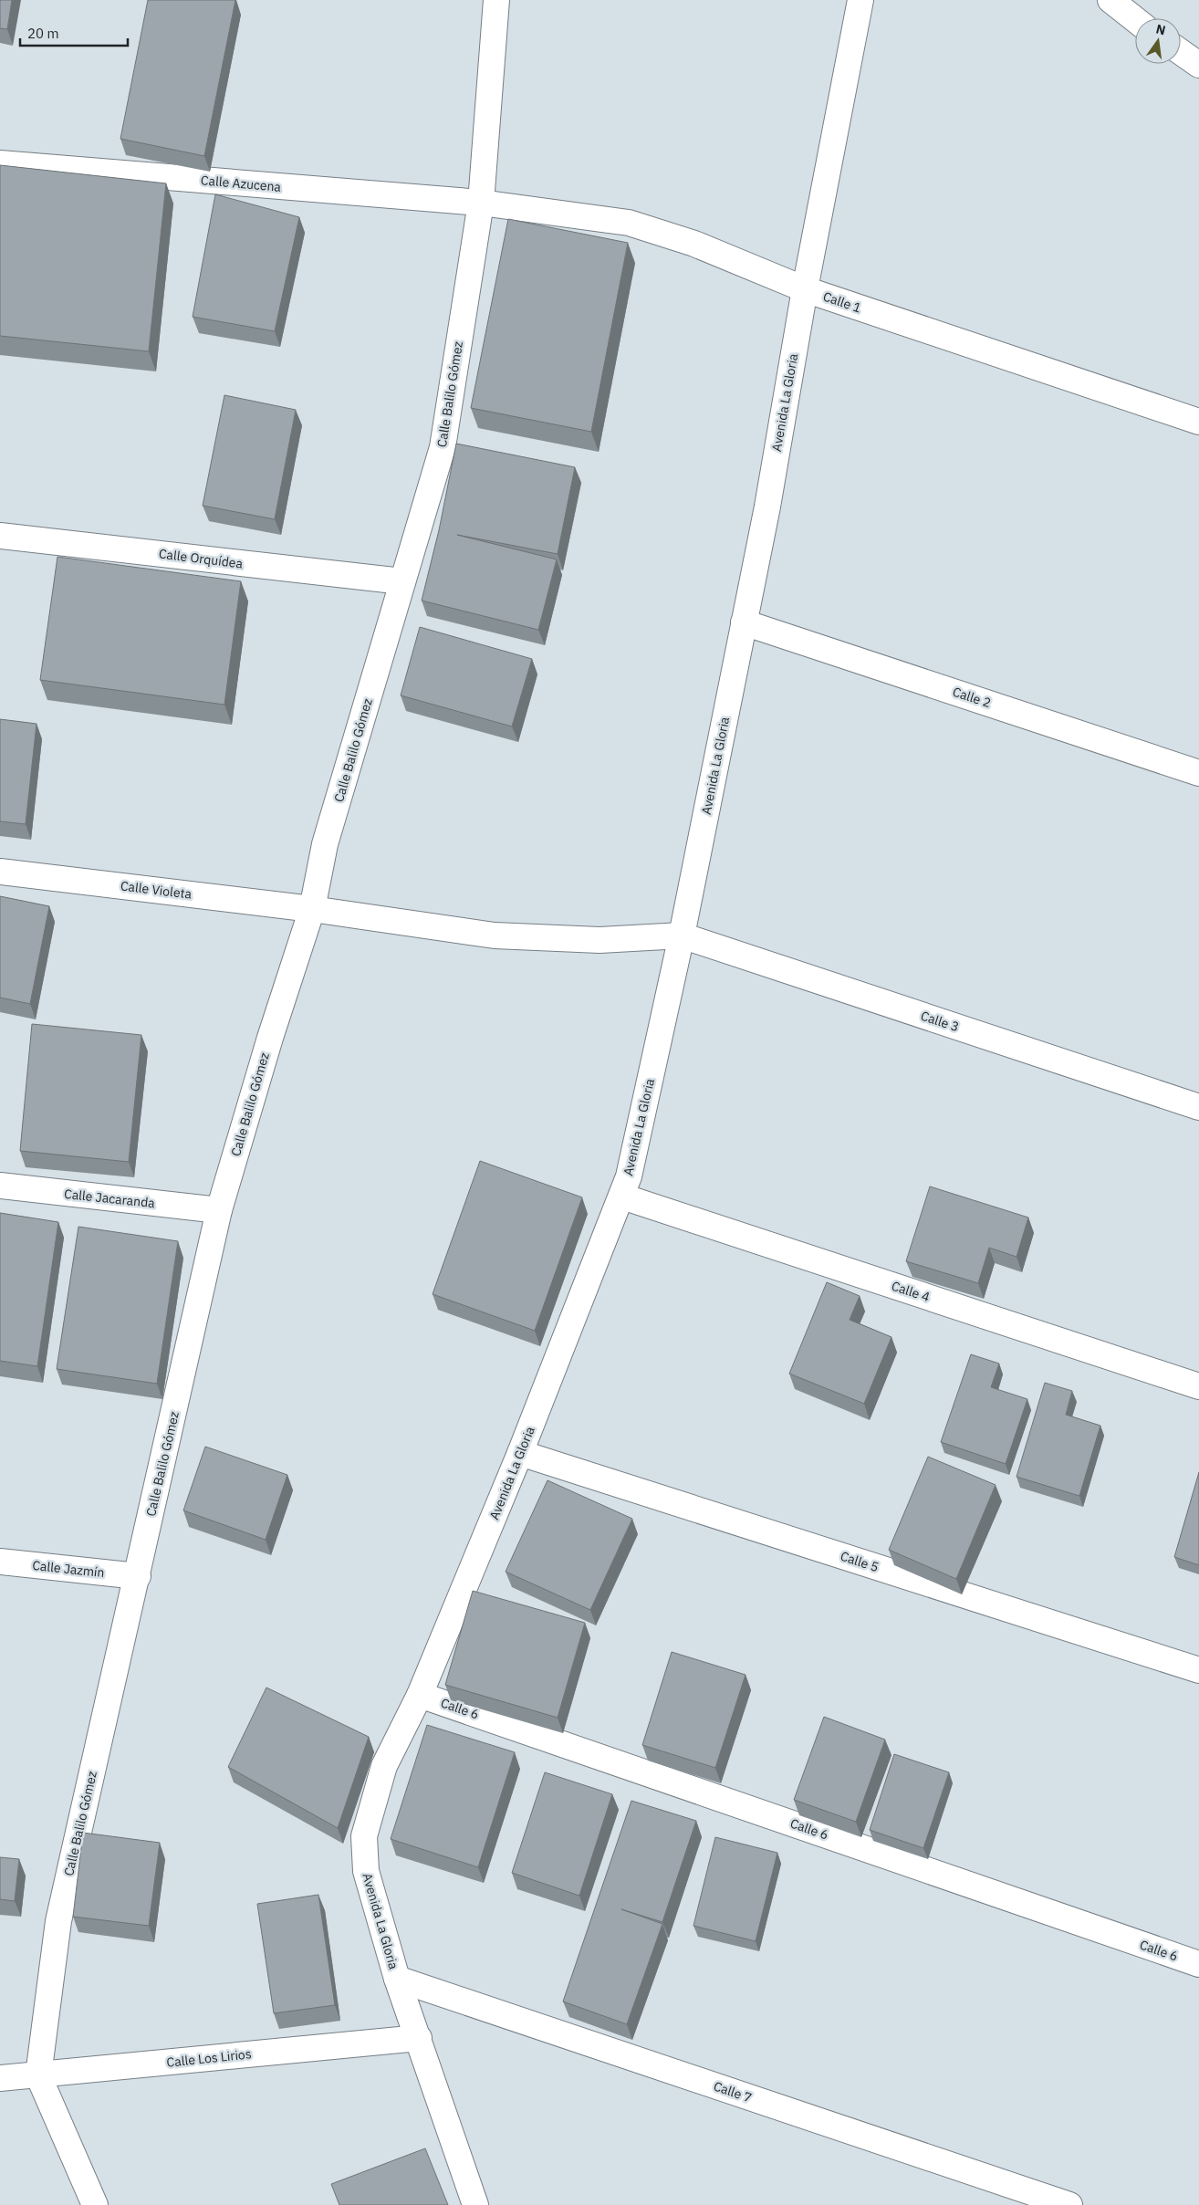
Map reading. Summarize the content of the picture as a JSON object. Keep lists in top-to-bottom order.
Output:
{
  "streets": {
    "street": [
      "Calle Azucena",
      "Calle 1",
      "Calle Balilo Gómez",
      "Avenida La Gloria",
      "Calle Orquídea",
      "Calle 2",
      "Calle Violeta",
      "Calle 3",
      "Calle Jacaranda",
      "Calle 4",
      "Calle 5",
      "Calle Jazmín",
      "Calle 6",
      "Calle Los Lirios",
      "Calle 7"
    ]
  },
  "crossings": [
    ["Calle Azucena", "Calle 1"],
    ["Calle Azucena", "Calle Balilo Gómez"],
    ["Calle 1", "Calle Balilo Gómez"],
    ["Calle 1", "Avenida La Gloria"],
    ["Calle Balilo Gómez", "Calle Orquídea"],
    ["Calle Balilo Gómez", "Calle Violeta"],
    ["Calle Balilo Gómez", "Calle Jacaranda"],
    ["Calle Balilo Gómez", "Calle Jazmín"],
    ["Calle Balilo Gómez", "Calle Los Lirios"],
    ["Avenida La Gloria", "Calle 2"],
    ["Avenida La Gloria", "Calle Violeta"],
    ["Avenida La Gloria", "Calle 3"],
    ["Avenida La Gloria", "Calle 4"],
    ["Avenida La Gloria", "Calle 5"],
    ["Avenida La Gloria", "Calle 6"],
    ["Avenida La Gloria", "Calle Los Lirios"],
    ["Avenida La Gloria", "Calle 7"],
    ["Calle Violeta", "Calle 3"]
  ],
  "scale_bar": "20 m",
  "north": "top"
}
